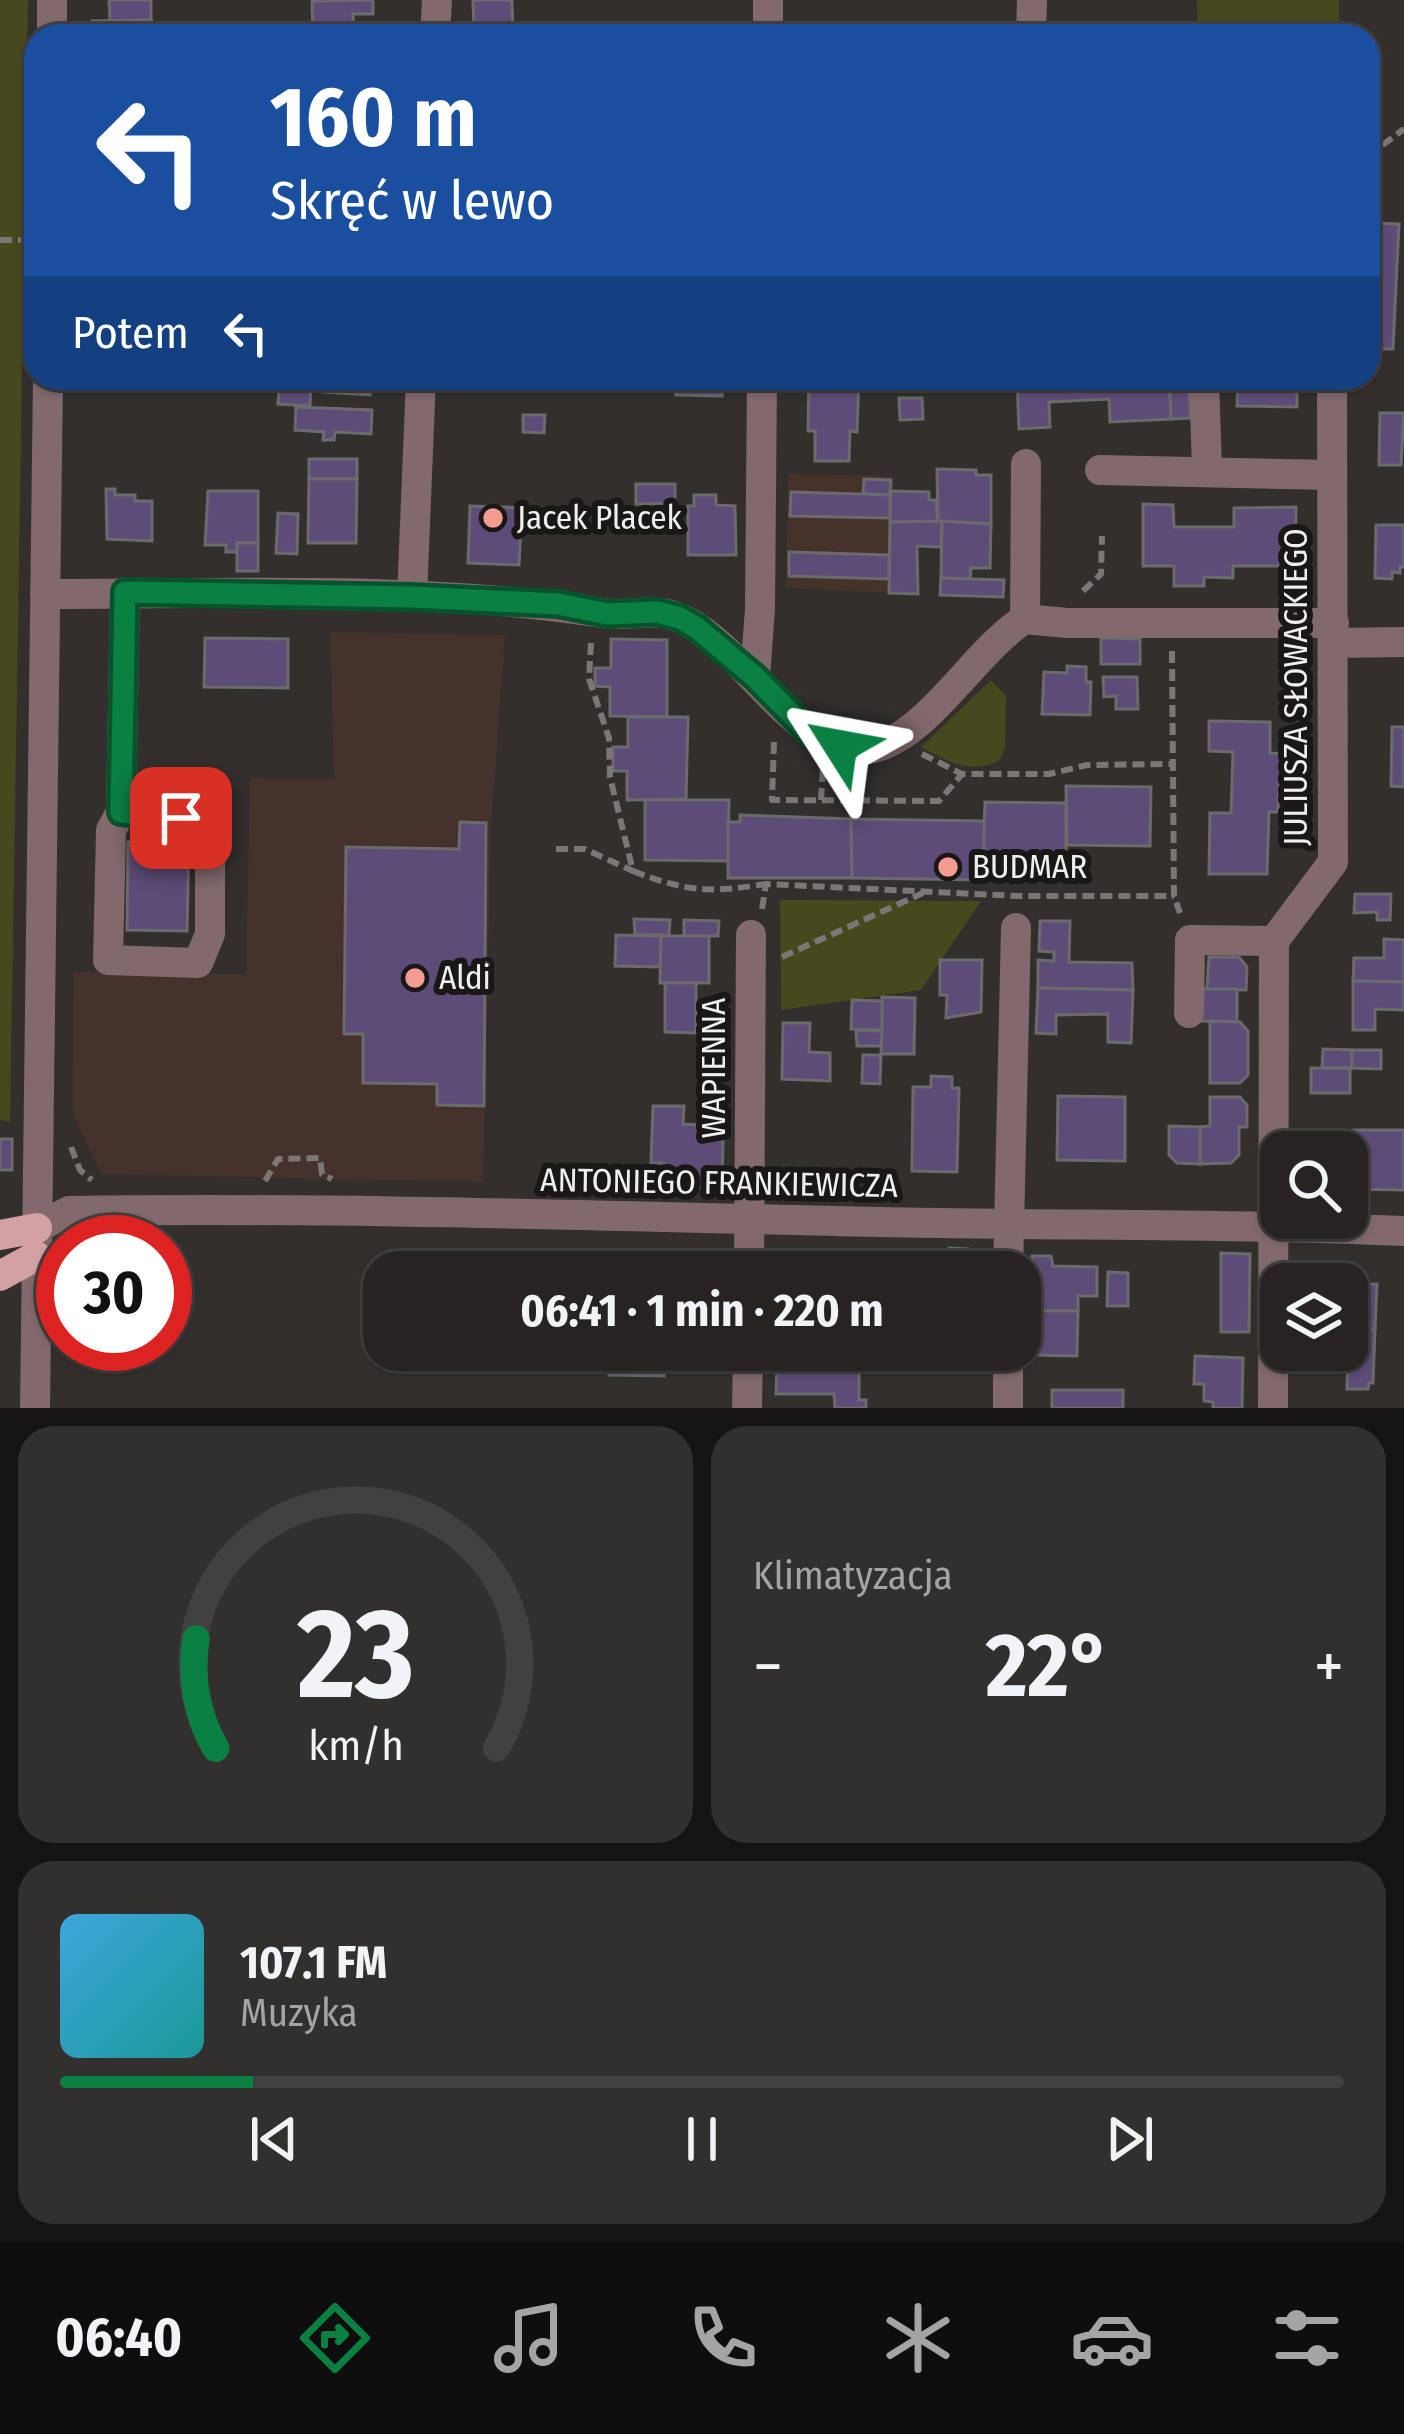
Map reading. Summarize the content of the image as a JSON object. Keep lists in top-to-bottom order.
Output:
{
  "streets": {
    "street": ["JULIUSZA SŁOWACKIEGO", "WAPIENNA", "ANTONIEGO FRANKIEWICZA"]
  },
  "crossings": [
    ["WAPIENNA", "ANTONIEGO FRANKIEWICZA"]
  ],
  "places": ["Jacek Placek", "BUDMAR", "Aldi"],
  "page": {
    "turn": ["160 m", "Skręć w lewo"],
    "then": "Potem",
    "limit": "30",
    "trip": "06:41 · 1 min · 220 m",
    "tile": "Klimatyzacja",
    "heat": ["−", "22°", "+"],
    "song": ["107.1 FM", "Muzyka"],
    "tabs": "06:40",
    "gauge": ["23", "km/h"]
  }
}
